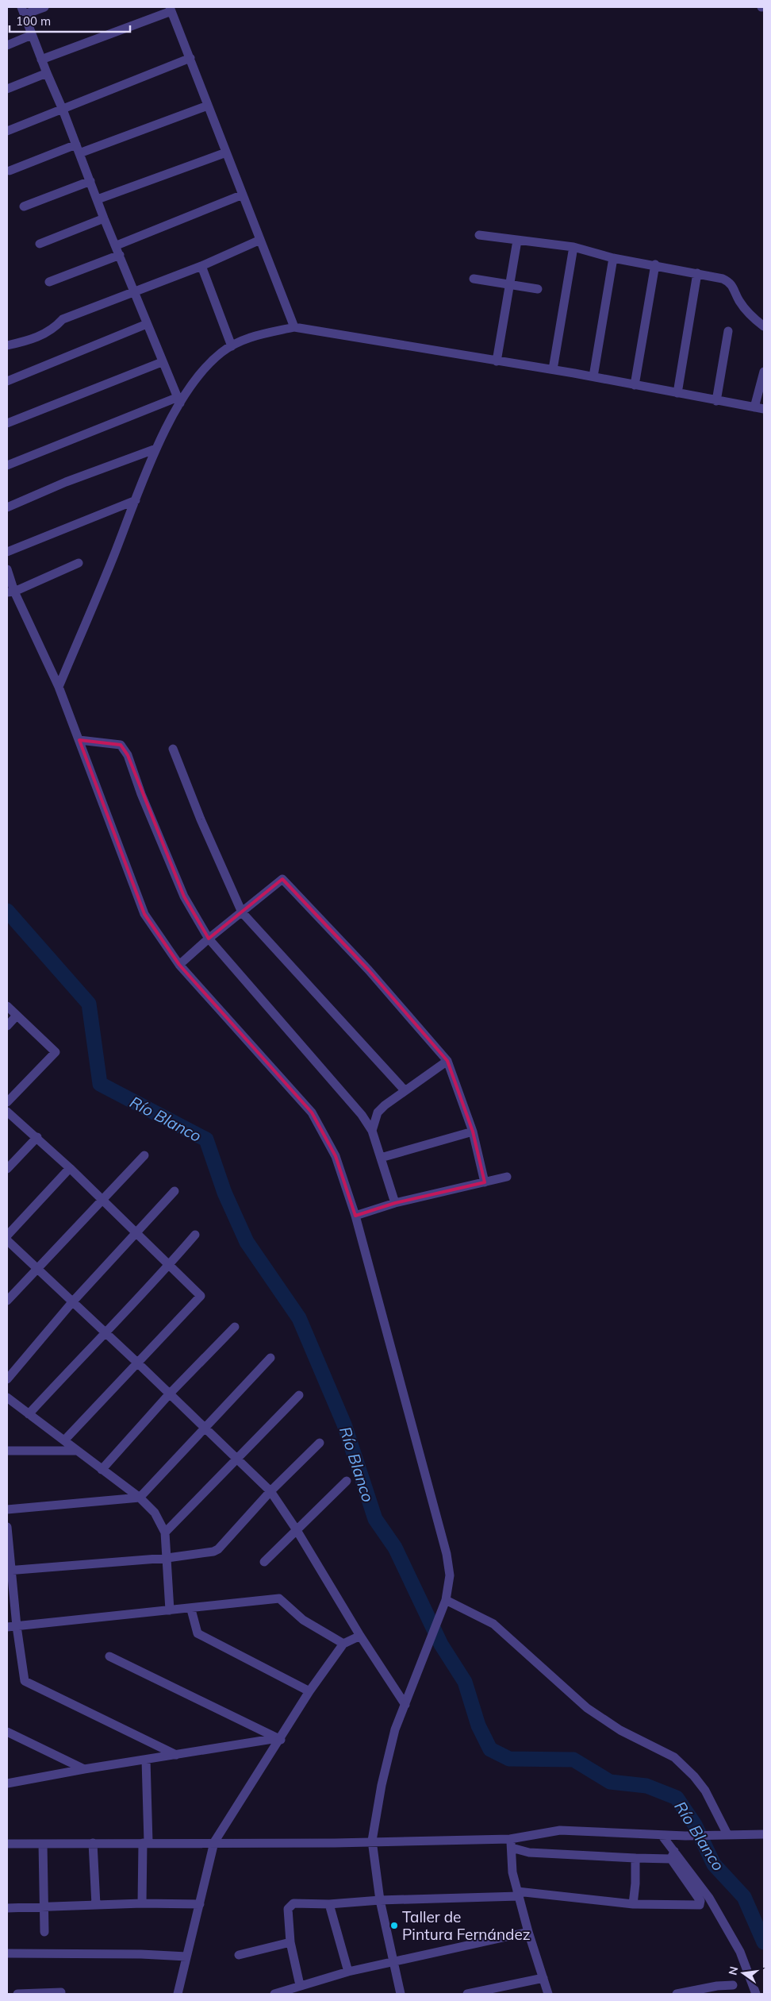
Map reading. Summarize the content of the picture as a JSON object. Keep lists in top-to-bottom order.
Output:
{
  "water": ["Río Blanco"],
  "places": ["Taller de Pintura Fernández"],
  "scale_bar": "100 m",
  "north": "left"
}
